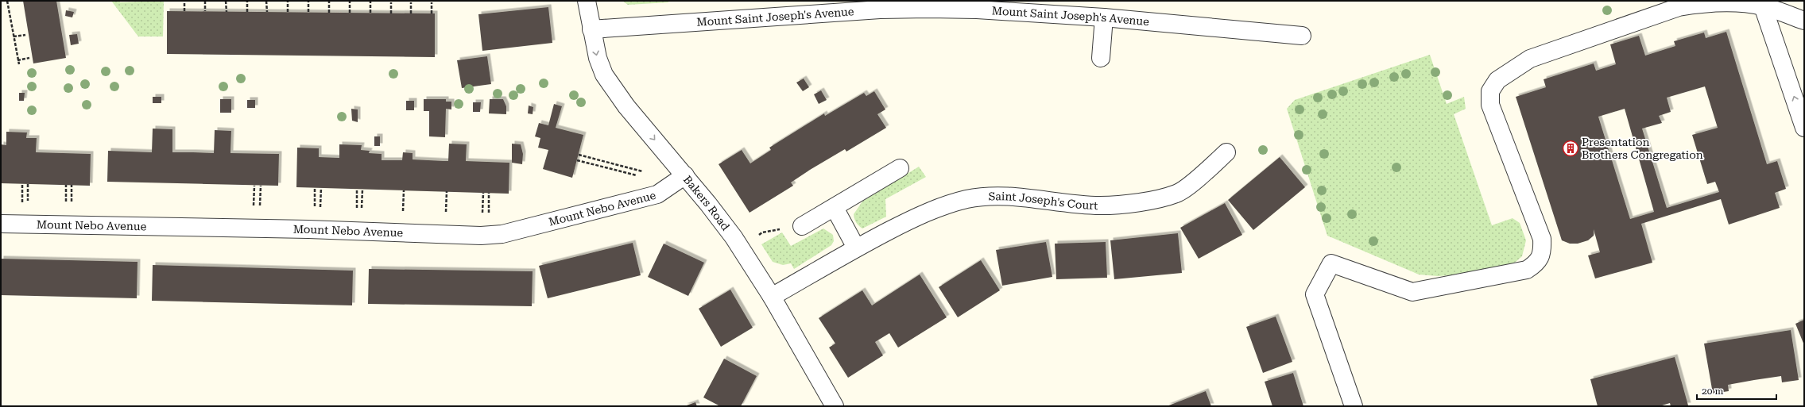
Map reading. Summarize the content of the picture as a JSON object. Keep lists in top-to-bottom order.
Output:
{
  "streets": {
    "street": [
      "Mount Saint Joseph's Avenue",
      "Saint Joseph's Court",
      "Bakers Road",
      "Mount Nebo Avenue"
    ]
  },
  "crossings": [
    ["Mount Saint Joseph's Avenue", "Bakers Road"],
    ["Saint Joseph's Court", "Bakers Road"],
    ["Bakers Road", "Mount Nebo Avenue"]
  ],
  "one_way": ["Bakers Road"],
  "places": {
    "building": ["Presentation Brothers Congregation"]
  },
  "scale_bar": "20 m"
}
